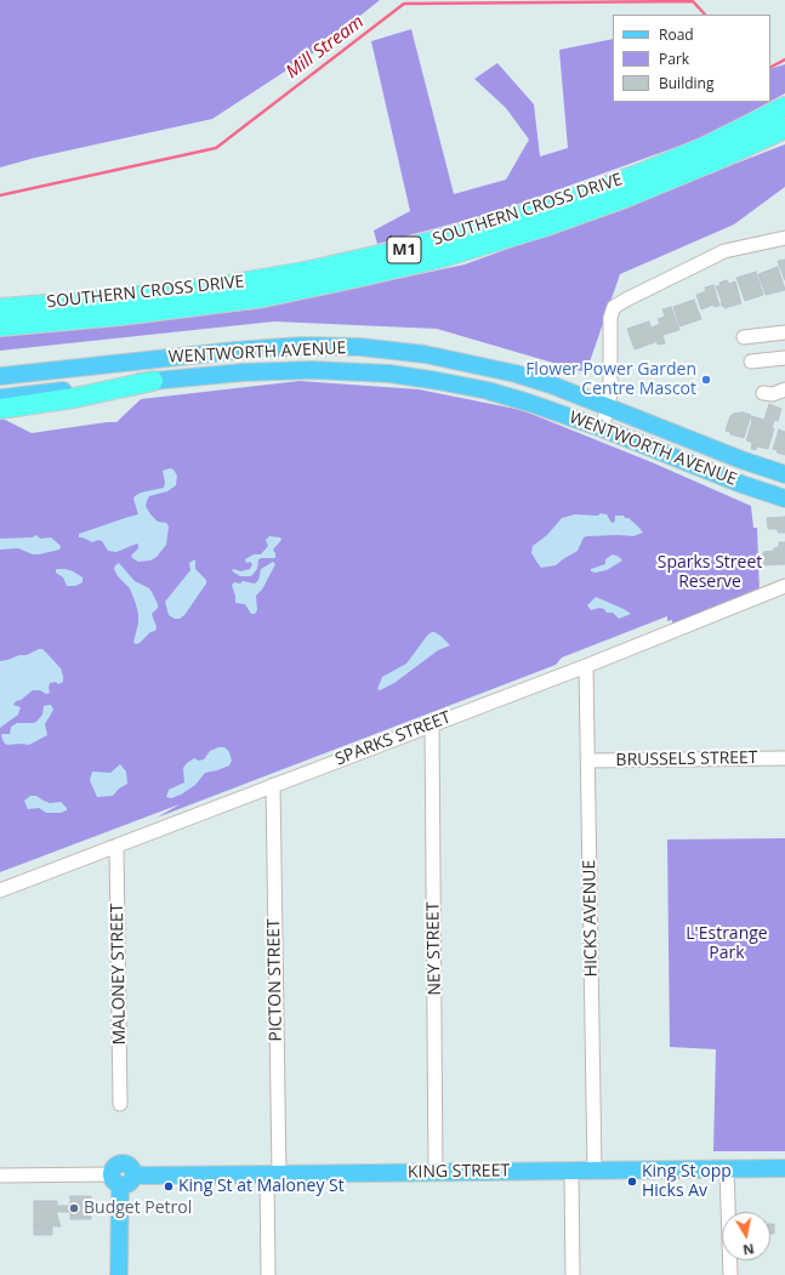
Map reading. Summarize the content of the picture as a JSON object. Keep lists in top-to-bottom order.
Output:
{
  "streets": {
    "highway": ["SOUTHERN CROSS DRIVE", "M1"],
    "main road": ["WENTWORTH AVENUE", "KING STREET"],
    "street": [
      "SPARKS STREET",
      "BRUSSELS STREET",
      "HICKS AVENUE",
      "NEY STREET",
      "MALONEY STREET",
      "PICTON STREET"
    ]
  },
  "crossings": [
    ["SPARKS STREET", "HICKS AVENUE"],
    ["SPARKS STREET", "NEY STREET"],
    ["SPARKS STREET", "MALONEY STREET"],
    ["SPARKS STREET", "PICTON STREET"],
    ["BRUSSELS STREET", "HICKS AVENUE"],
    ["HICKS AVENUE", "KING STREET"],
    ["NEY STREET", "KING STREET"],
    ["PICTON STREET", "KING STREET"]
  ],
  "water": ["Mill Stream"],
  "parks": ["Sparks Street Reserve", "L'Estrange Park"],
  "places": [
    "Flower Power Garden Centre Mascot",
    "King St opp Hicks Av",
    "King St at Maloney St",
    "Budget Petrol"
  ],
  "legend": ["Road", "Park", "Building"],
  "north": "bottom"
}
